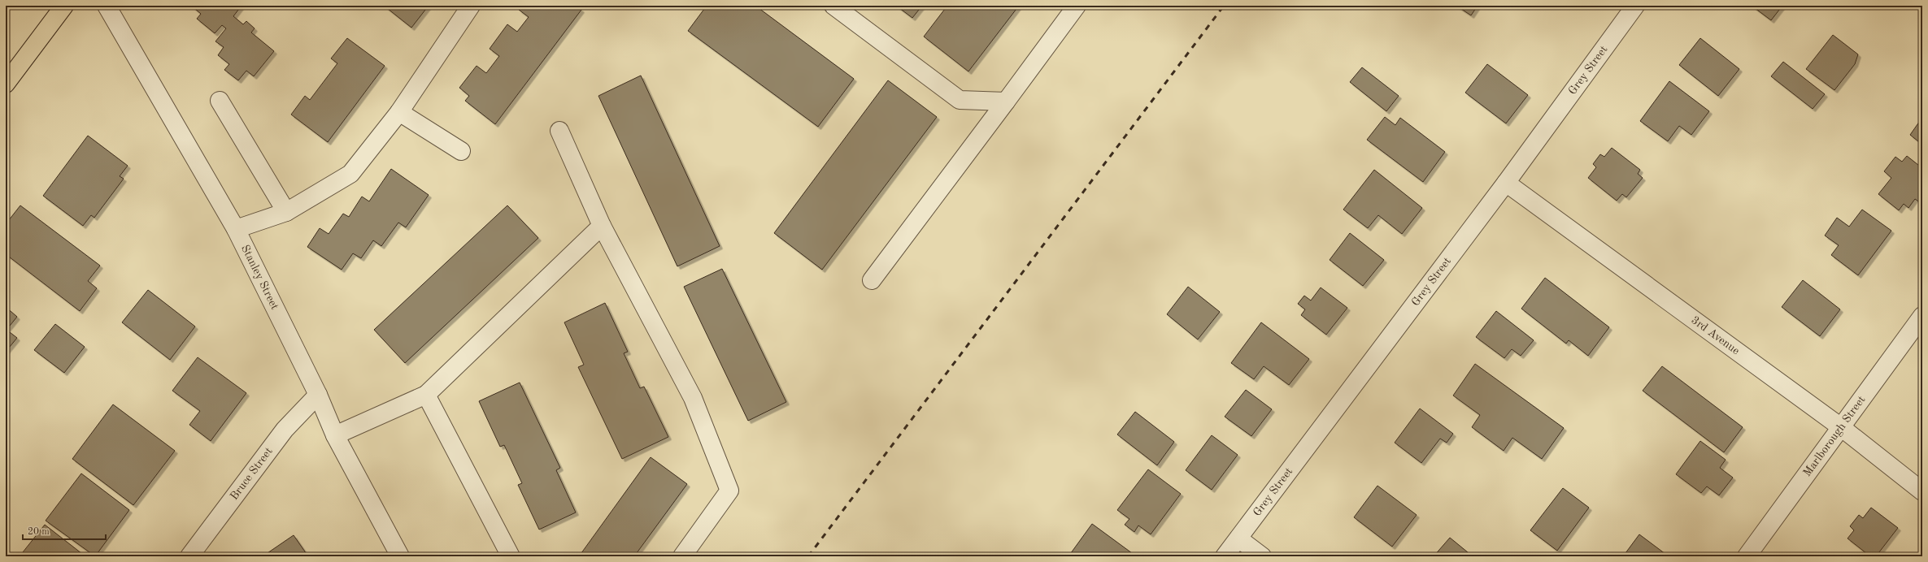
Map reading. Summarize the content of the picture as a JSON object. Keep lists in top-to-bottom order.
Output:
{
  "streets": {
    "street": [
      "Grey Street",
      "Stanley Street",
      "3rd Avenue",
      "Marlborough Street",
      "Bruce Street"
    ]
  },
  "crossings": [
    ["Grey Street", "3rd Avenue"],
    ["Stanley Street", "Bruce Street"],
    ["3rd Avenue", "Marlborough Street"]
  ],
  "scale_bar": "20 m"
}
